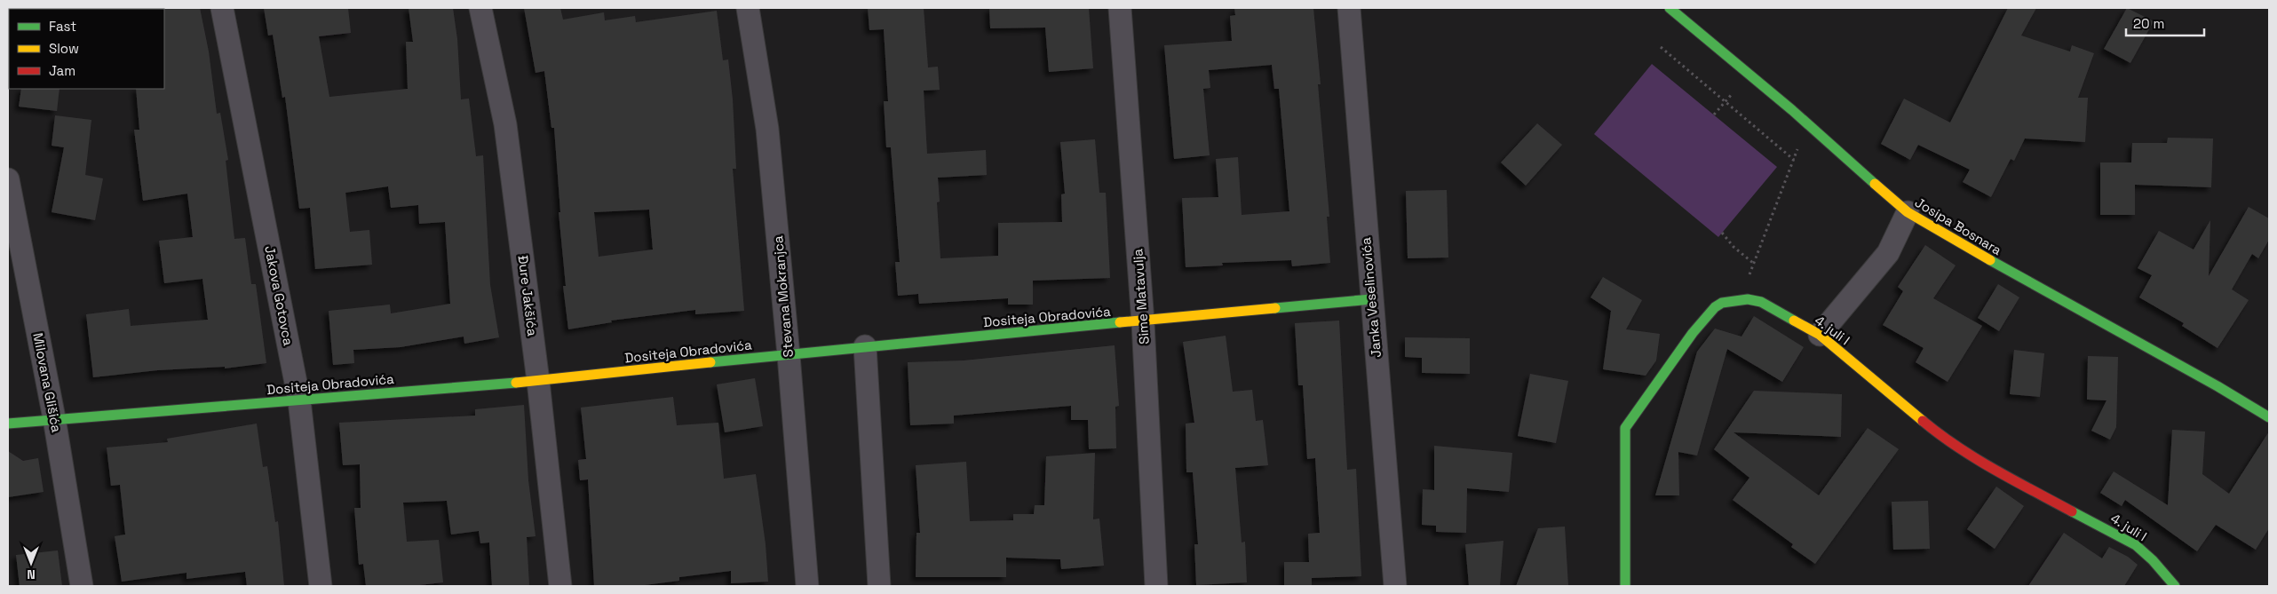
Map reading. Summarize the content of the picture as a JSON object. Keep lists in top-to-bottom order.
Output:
{
  "streets": {
    "street": [
      "Josipa Bosnara",
      "Jakova Gotovca",
      "Đure Jakšića",
      "Stevana Mokranjca",
      "Sime Matavulja",
      "Janka Veselinovića",
      "Dositeja Obradovića",
      "4. juli I",
      "Milovana Glišića"
    ]
  },
  "crossings": [
    ["Jakova Gotovca", "Dositeja Obradovića"],
    ["Đure Jakšića", "Dositeja Obradovića"],
    ["Stevana Mokranjca", "Dositeja Obradovića"],
    ["Sime Matavulja", "Dositeja Obradovića"],
    ["Janka Veselinovića", "Dositeja Obradovića"],
    ["Dositeja Obradovića", "Milovana Glišića"]
  ],
  "legend": ["Fast", "Slow", "Jam"],
  "scale_bar": "20 m",
  "north": "bottom"
}
